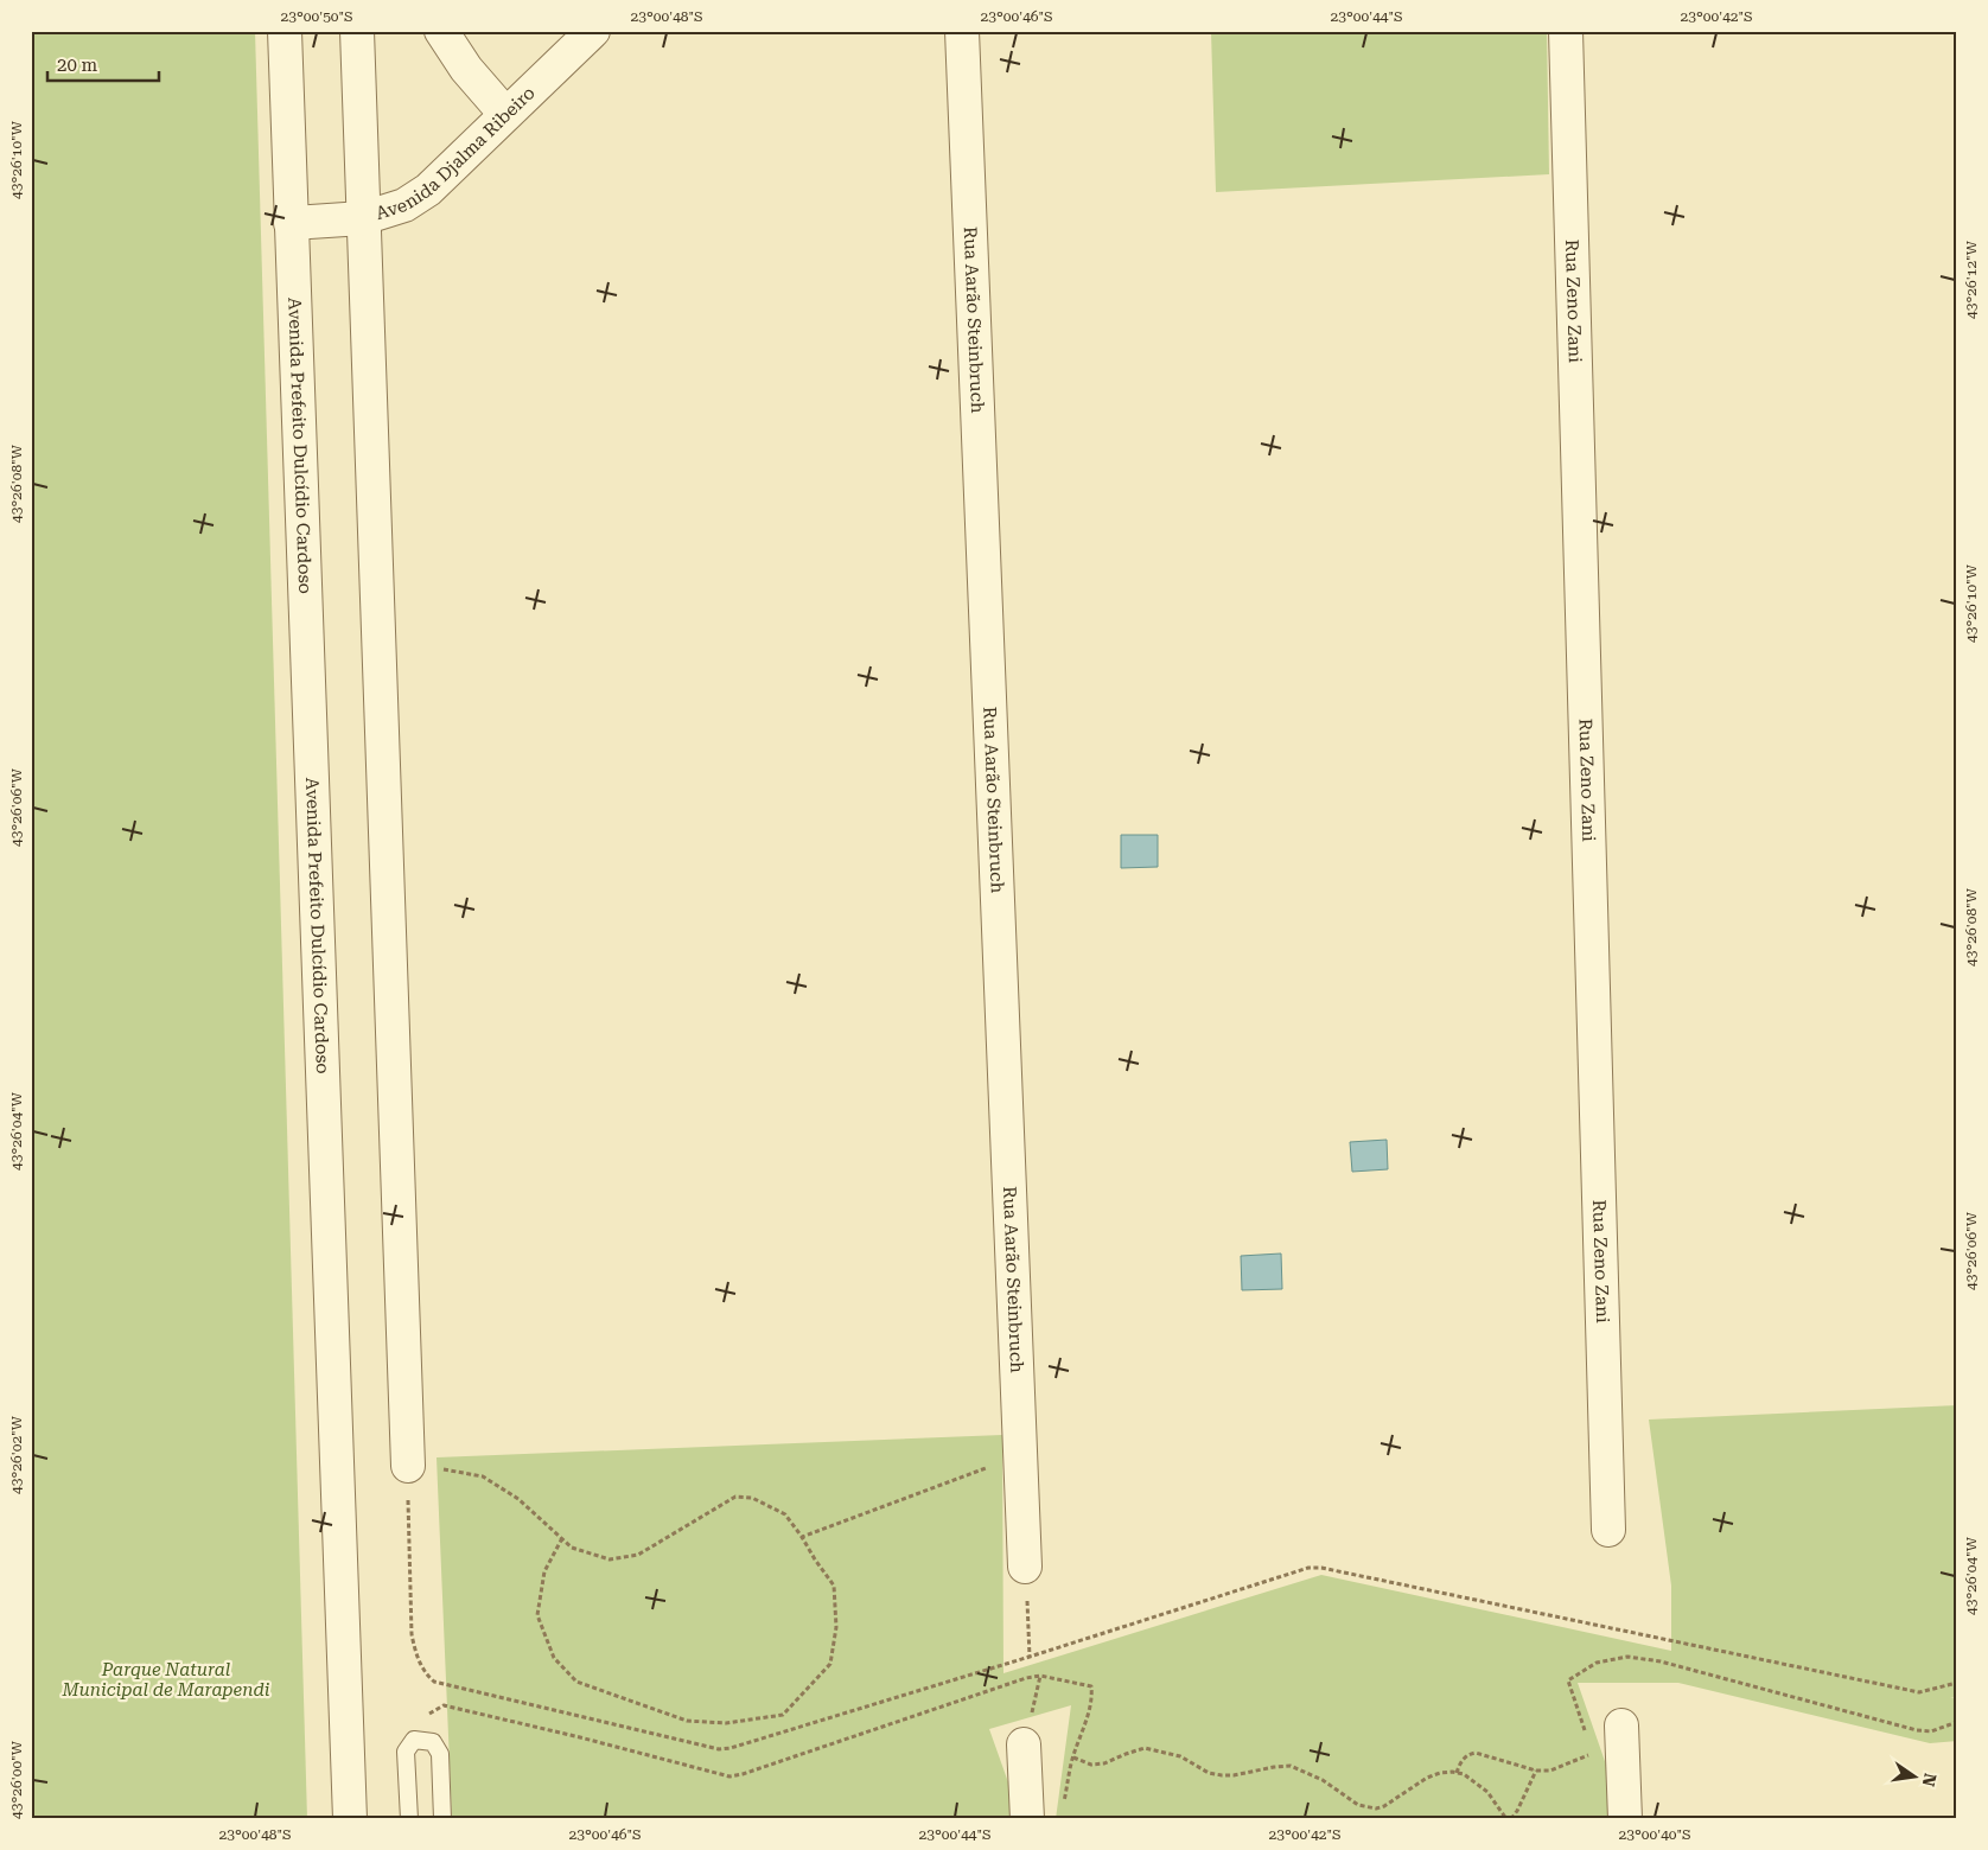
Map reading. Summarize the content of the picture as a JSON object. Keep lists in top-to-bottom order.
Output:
{
  "streets": {
    "street": [
      "Avenida Djalma Ribeiro",
      "Rua Zeno Zani",
      "Rua Aarão Steinbruch",
      "Avenida Prefeito Dulcídio Cardoso"
    ]
  },
  "crossings": [
    ["Avenida Djalma Ribeiro", "Avenida Prefeito Dulcídio Cardoso"]
  ],
  "parks": ["Parque Natural Municipal de Marapendi"],
  "scale_bar": "20 m",
  "north": "right",
  "coordinates": [
    "23°00'50\"S",
    "23°00'48\"S",
    "23°00'46\"S",
    "23°00'44\"S",
    "23°00'42\"S",
    "43°26'10\"W",
    "43°26'12\"W",
    "43°26'08\"W",
    "43°26'06\"W",
    "43°26'04\"W",
    "43°26'02\"W",
    "43°26'00\"W",
    "23°00'40\"S"
  ]
}
